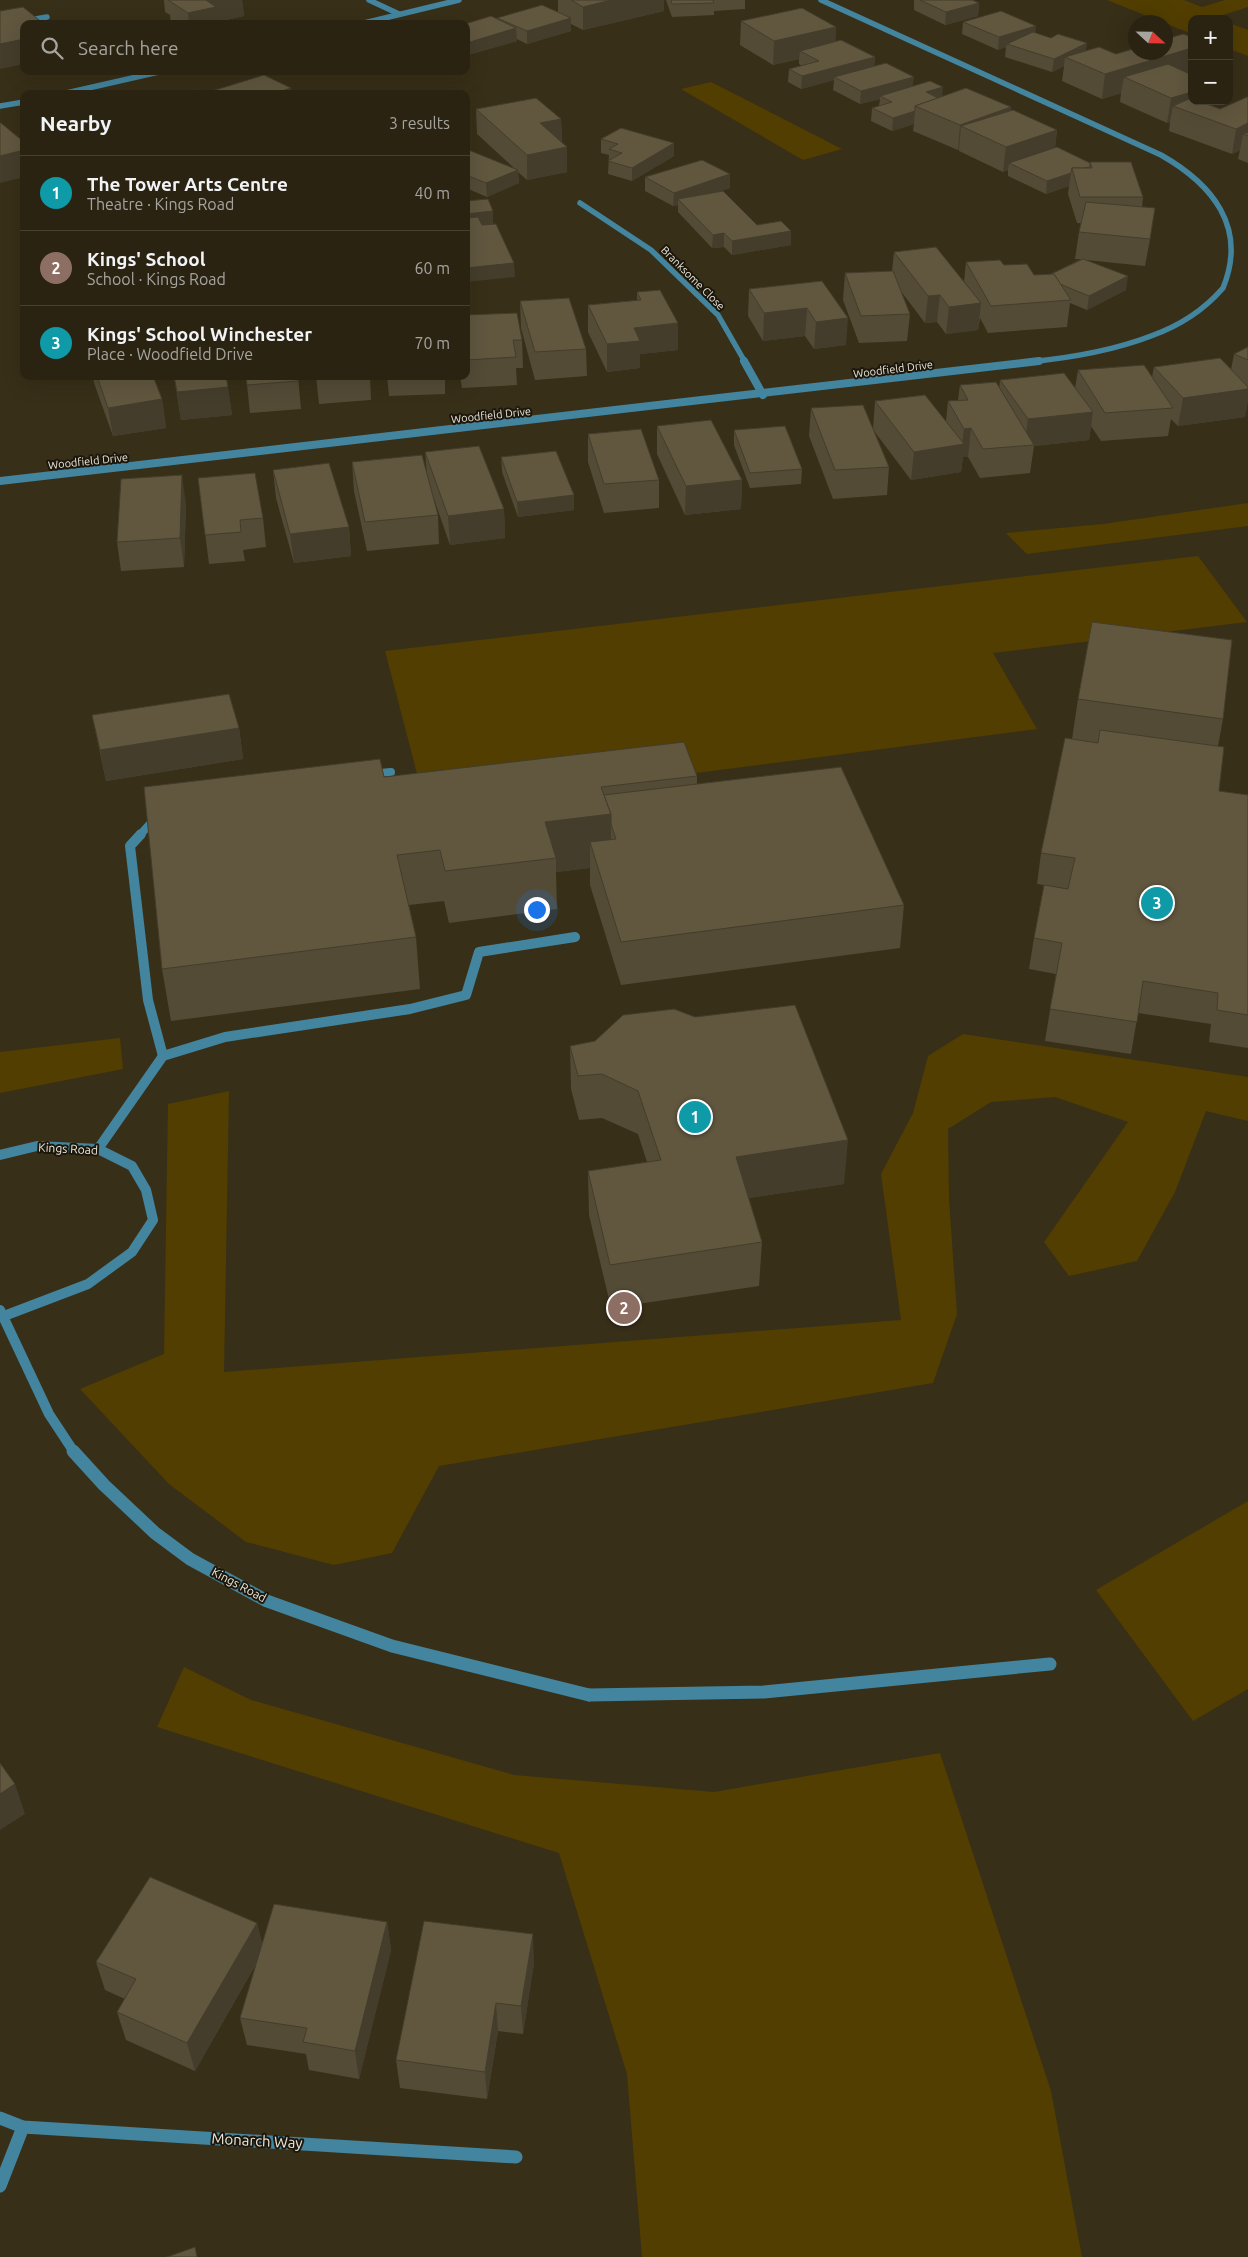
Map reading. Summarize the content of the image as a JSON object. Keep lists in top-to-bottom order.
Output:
{
  "streets": {
    "street": [
      "Branksome Close",
      "Woodfield Drive",
      "Kings Road",
      "Monarch Way"
    ]
  },
  "crossings": [
    ["Branksome Close", "Woodfield Drive"]
  ],
  "north": "right",
  "page": {
    "map_buttons": ["+", "−"],
    "search": "Search here",
    "heading": ["Nearby", "3 results"],
    "list": [
      {
        "mark": "1",
        "name": "The Tower Arts Centre",
        "note": "Theatre · Kings Road",
        "value": "40 m"
      },
      {
        "mark": "2",
        "name": "Kings' School",
        "note": "School · Kings Road",
        "value": "60 m"
      },
      {
        "mark": "3",
        "name": "Kings' School Winchester",
        "note": "Place · Woodfield Drive",
        "value": "70 m"
      }
    ],
    "pins": ["3", "1", "2"]
  }
}
